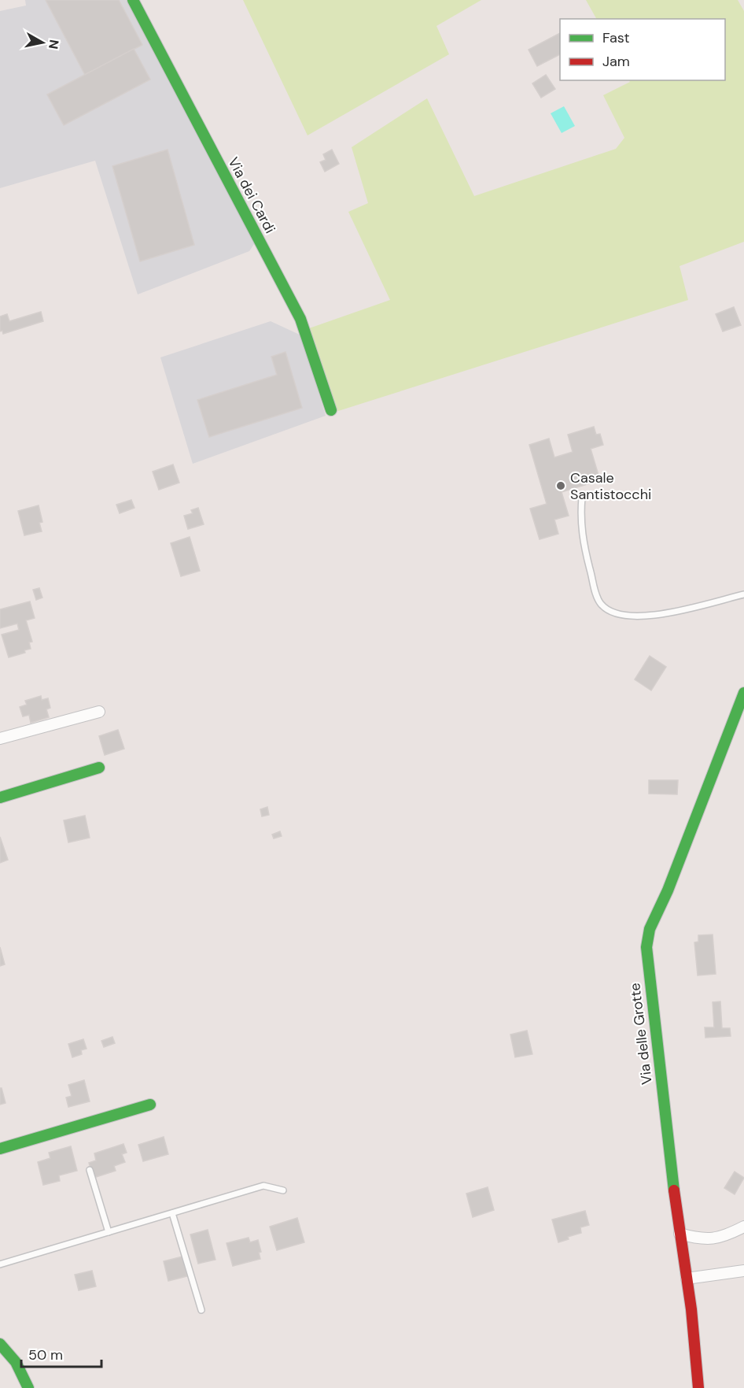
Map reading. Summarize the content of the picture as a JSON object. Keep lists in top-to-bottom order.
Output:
{
  "streets": {
    "street": ["Via dei Cardi", "Via delle Grotte"]
  },
  "places": ["Casale Santistocchi"],
  "legend": ["Fast", "Jam"],
  "scale_bar": "50 m",
  "north": "right"
}
